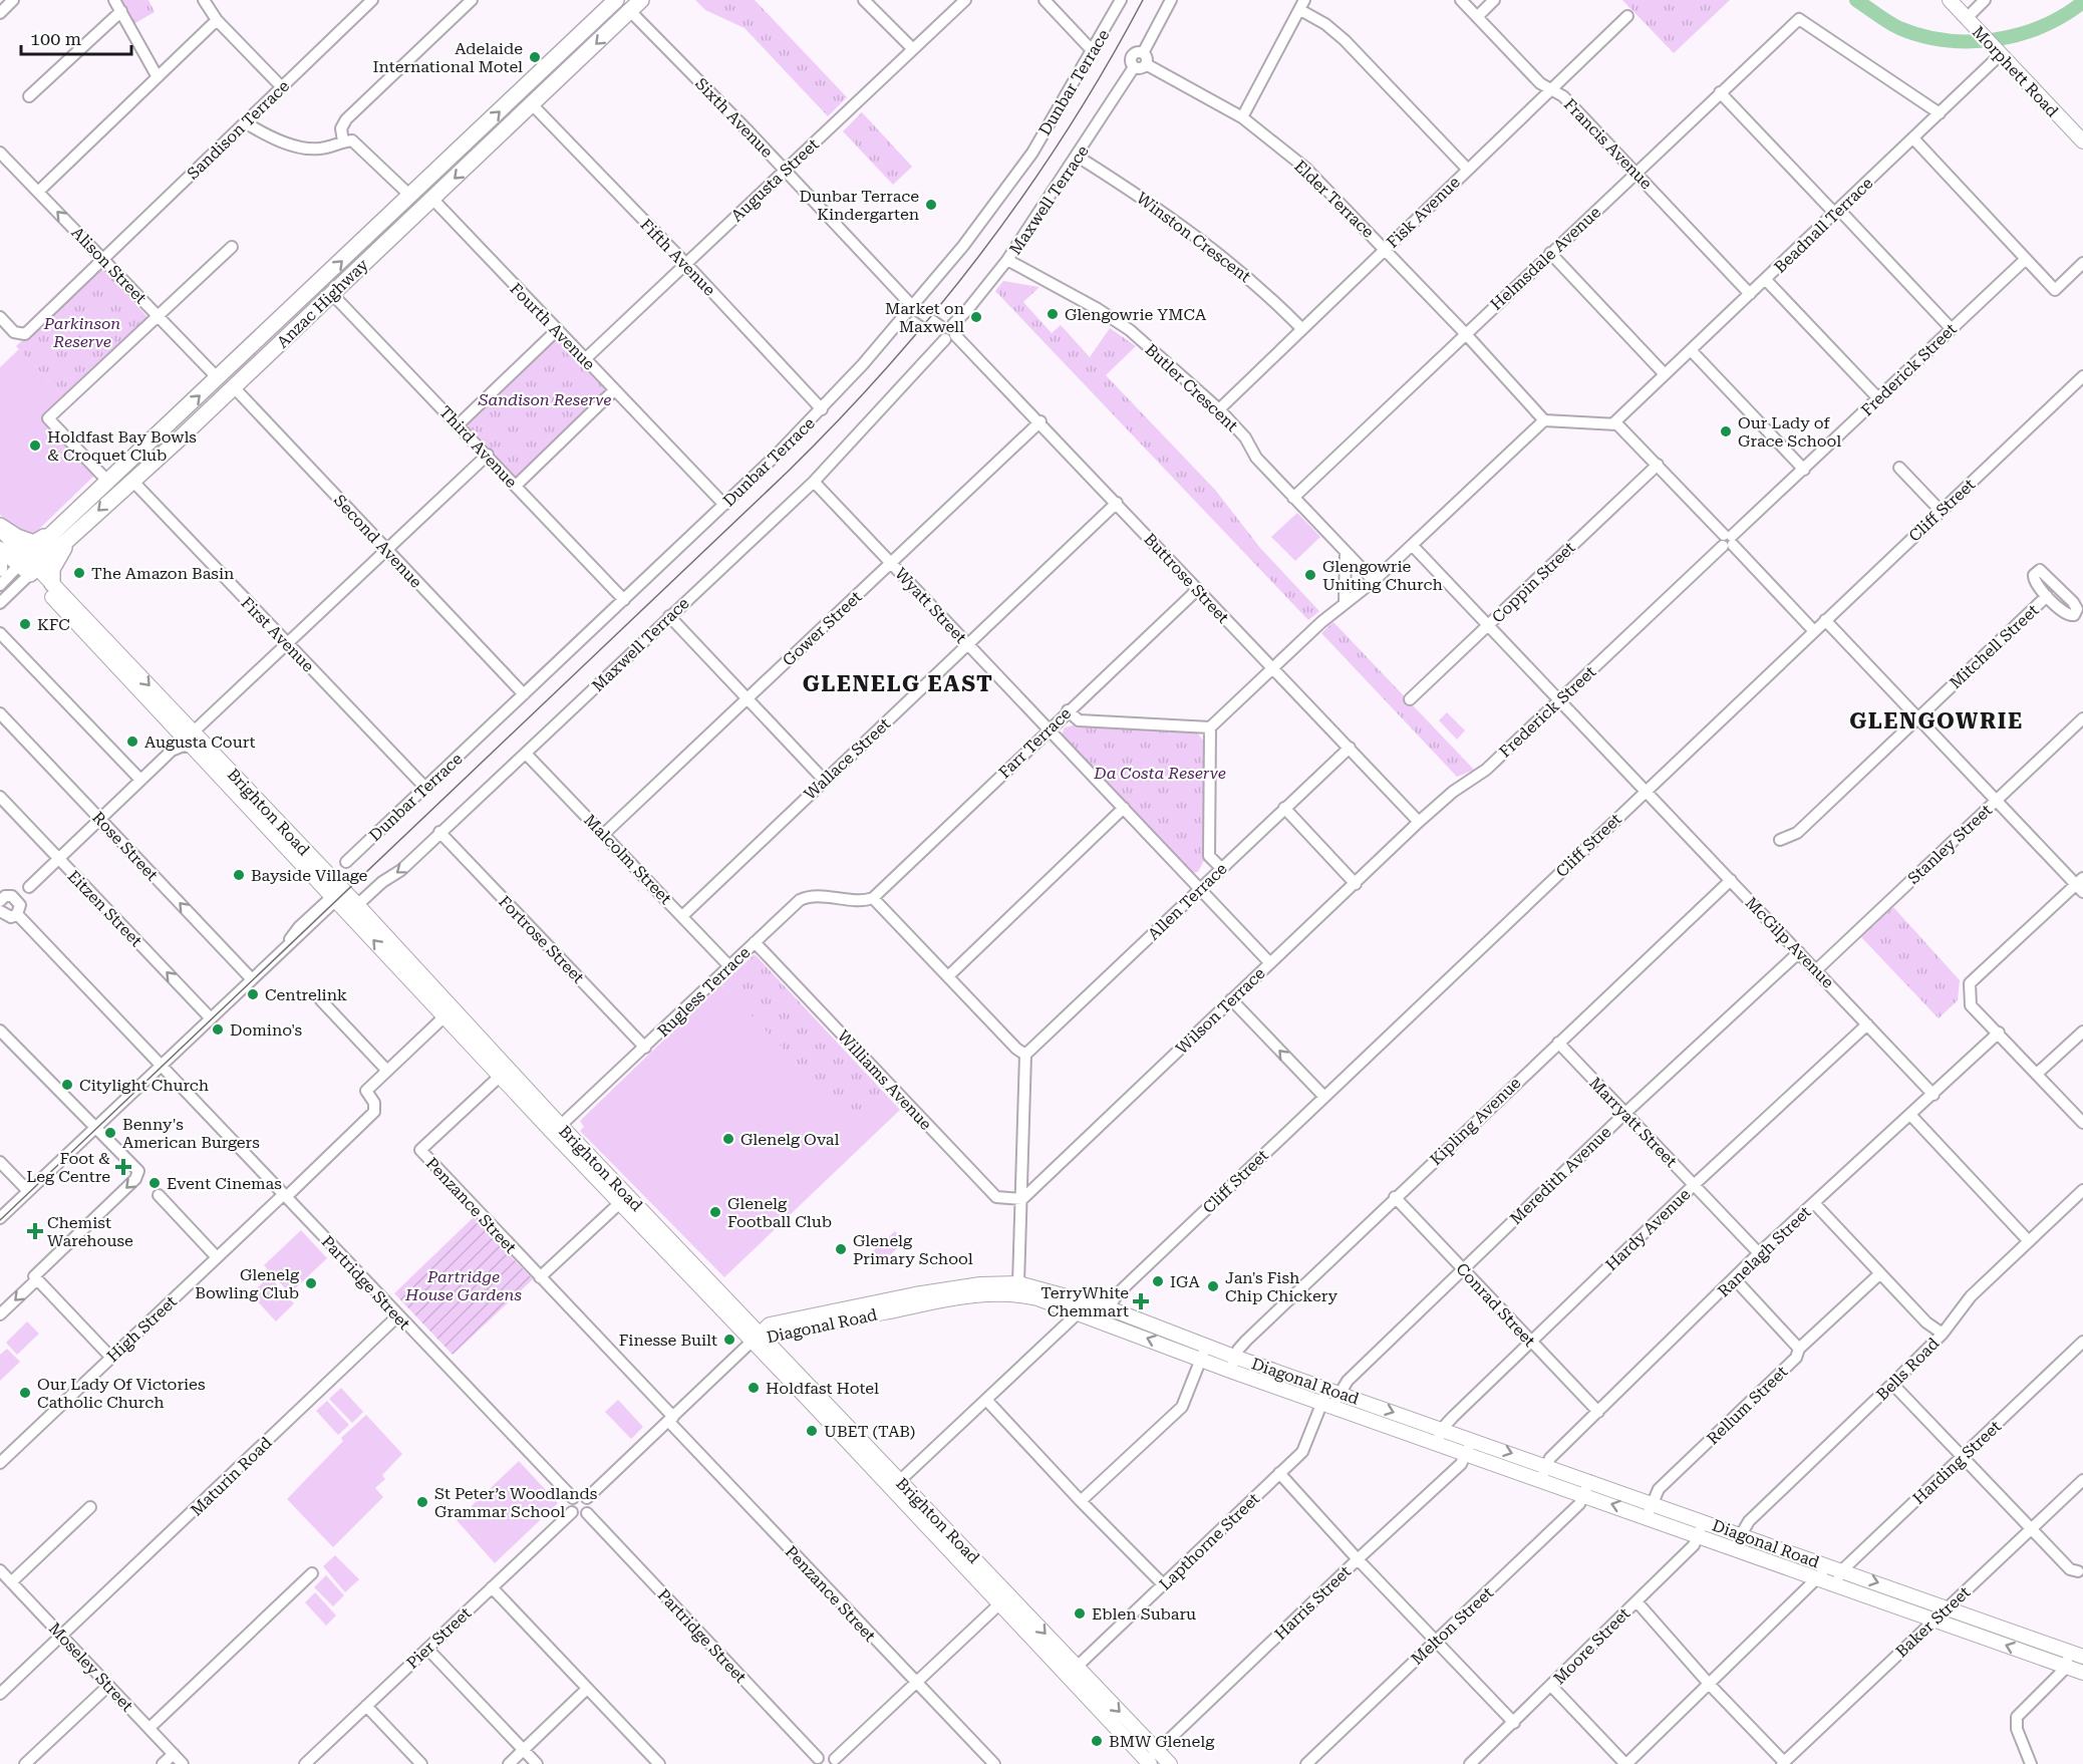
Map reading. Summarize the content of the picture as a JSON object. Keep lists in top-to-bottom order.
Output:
{
  "streets": {
    "highway": ["Anzac Highway"],
    "main road": ["Morphett Road", "Brighton Road", "Diagonal Road"],
    "street": [
      "Dunbar Terrace",
      "Sixth Avenue",
      "Sandison Terrace",
      "Francis Avenue",
      "Augusta Street",
      "Elder Terrace",
      "Maxwell Terrace",
      "Fisk Avenue",
      "Beadnall Terrace",
      "Winston Crescent",
      "Fifth Avenue",
      "Helmsdale Avenue",
      "Alison Street",
      "Fourth Avenue",
      "Frederick Street",
      "Butler Crescent",
      "Third Avenue",
      "Cliff Street",
      "Second Avenue",
      "Buttrose Street",
      "Coppin Street",
      "Wyatt Street",
      "Gower Street",
      "First Avenue",
      "Mitchell Street",
      "Farr Terrace",
      "Wallace Street",
      "Stanley Street",
      "Rose Street",
      "Malcolm Street",
      "Allen Terrace",
      "Eitzen Street",
      "Fortrose Street",
      "McGilp Avenue",
      "Rugless Terrace",
      "Wilson Terrace",
      "Williams Avenue",
      "Kipling Avenue",
      "Marryatt Street",
      "Meredith Avenue",
      "Penzance Street",
      "Hardy Avenue",
      "Ranelagh Street",
      "Partridge Street",
      "Conrad Street",
      "High Street",
      "Bells Road",
      "Rellum Street",
      "Harding Street",
      "Maturin Road",
      "Lapthorne Street",
      "Harris Street",
      "Baker Street",
      "Melton Street",
      "Pier Street",
      "Moore Street",
      "Moseley Street"
    ]
  },
  "crossings": [
    ["Morphett Road", "Beadnall Terrace"],
    ["Dunbar Terrace", "Sixth Avenue"],
    ["Dunbar Terrace", "Fifth Avenue"],
    ["Dunbar Terrace", "Fourth Avenue"],
    ["Dunbar Terrace", "Third Avenue"],
    ["Dunbar Terrace", "Second Avenue"],
    ["Dunbar Terrace", "First Avenue"],
    ["Sixth Avenue", "Augusta Street"],
    ["Sixth Avenue", "Maxwell Terrace"],
    ["Sixth Avenue", "Anzac Highway"],
    ["Sixth Avenue", "Buttrose Street"],
    ["Sandison Terrace", "Alison Street"],
    ["Francis Avenue", "Fisk Avenue"],
    ["Francis Avenue", "Beadnall Terrace"],
    ["Francis Avenue", "Helmsdale Avenue"],
    ["Augusta Street", "Fifth Avenue"],
    ["Augusta Street", "Fourth Avenue"],
    ["Elder Terrace", "Maxwell Terrace"],
    ["Elder Terrace", "Fisk Avenue"],
    ["Elder Terrace", "Helmsdale Avenue"],
    ["Maxwell Terrace", "Winston Crescent"],
    ["Maxwell Terrace", "Butler Crescent"],
    ["Maxwell Terrace", "Buttrose Street"],
    ["Maxwell Terrace", "Wyatt Street"],
    ["Maxwell Terrace", "Brighton Road"],
    ["Maxwell Terrace", "Malcolm Street"],
    ["Maxwell Terrace", "Fortrose Street"],
    ["Fisk Avenue", "Winston Crescent"],
    ["Fisk Avenue", "Butler Crescent"],
    ["Beadnall Terrace", "Helmsdale Avenue"],
    ["Fifth Avenue", "Anzac Highway"],
    ["Helmsdale Avenue", "Butler Crescent"],
    ["Alison Street", "Anzac Highway"],
    ["Anzac Highway", "Fourth Avenue"],
    ["Anzac Highway", "Third Avenue"],
    ["Anzac Highway", "Second Avenue"],
    ["Anzac Highway", "First Avenue"],
    ["Anzac Highway", "Brighton Road"],
    ["Frederick Street", "Buttrose Street"],
    ["Frederick Street", "McGilp Avenue"],
    ["Frederick Street", "Wilson Terrace"],
    ["Cliff Street", "McGilp Avenue"],
    ["Cliff Street", "Diagonal Road"],
    ["Buttrose Street", "Gower Street"],
    ["Buttrose Street", "Farr Terrace"],
    ["Buttrose Street", "Wallace Street"],
    ["Buttrose Street", "Allen Terrace"],
    ["Buttrose Street", "Wilson Terrace"],
    ["Coppin Street", "McGilp Avenue"],
    ["Wyatt Street", "Gower Street"],
    ["Wyatt Street", "Farr Terrace"],
    ["Wyatt Street", "Wallace Street"],
    ["Wyatt Street", "Allen Terrace"],
    ["Wyatt Street", "Wilson Terrace"],
    ["Gower Street", "Malcolm Street"],
    ["Farr Terrace", "Rugless Terrace"],
    ["Wallace Street", "Malcolm Street"],
    ["Brighton Road", "Rugless Terrace"],
    ["Brighton Road", "Penzance Street"],
    ["Brighton Road", "Diagonal Road"],
    ["Brighton Road", "High Street"],
    ["Brighton Road", "Lapthorne Street"],
    ["Brighton Road", "Harris Street"],
    ["Stanley Street", "McGilp Avenue"],
    ["Malcolm Street", "Rugless Terrace"],
    ["Fortrose Street", "Rugless Terrace"],
    ["McGilp Avenue", "Kipling Avenue"],
    ["McGilp Avenue", "Meredith Avenue"],
    ["McGilp Avenue", "Hardy Avenue"],
    ["McGilp Avenue", "Ranelagh Street"],
    ["Rugless Terrace", "Williams Avenue"],
    ["Wilson Terrace", "Williams Avenue"],
    ["Kipling Avenue", "Marryatt Street"],
    ["Kipling Avenue", "Conrad Street"],
    ["Kipling Avenue", "Diagonal Road"],
    ["Marryatt Street", "Meredith Avenue"],
    ["Marryatt Street", "Hardy Avenue"],
    ["Marryatt Street", "Ranelagh Street"],
    ["Meredith Avenue", "Conrad Street"],
    ["Meredith Avenue", "Diagonal Road"],
    ["Meredith Avenue", "Lapthorne Street"],
    ["Hardy Avenue", "Conrad Street"],
    ["Hardy Avenue", "Diagonal Road"],
    ["Ranelagh Street", "Conrad Street"],
    ["Ranelagh Street", "Diagonal Road"],
    ["Partridge Street", "High Street"],
    ["Partridge Street", "Maturin Road"],
    ["Partridge Street", "Pier Street"],
    ["Diagonal Road", "Bells Road"],
    ["Diagonal Road", "Rellum Street"],
    ["Diagonal Road", "Harding Street"],
    ["Diagonal Road", "Lapthorne Street"],
    ["Diagonal Road", "Harris Street"],
    ["Diagonal Road", "Baker Street"],
    ["Diagonal Road", "Melton Street"],
    ["Diagonal Road", "Moore Street"],
    ["Maturin Road", "Moseley Street"]
  ],
  "one_way": ["Rose Street", "Eitzen Street"],
  "districts": ["GLENELG EAST", "GLENGOWRIE"],
  "parks": [
    "Parkinson Reserve",
    "Sandison Reserve",
    "Da Costa Reserve",
    "Partridge House Gardens"
  ],
  "places": {
    "other": [
      "Adelaide International Motel",
      "Dunbar Terrace Kindergarten",
      "Glengowrie YMCA",
      "Market on Maxwell",
      "Our Lady of Grace School",
      "Holdfast Bay Bowls & Croquet Club",
      "The Amazon Basin",
      "Glengowrie Uniting Church",
      "KFC",
      "Augusta Court",
      "Bayside Village",
      "Centrelink",
      "Domino's",
      "Citylight Church",
      "Benny's American Burgers",
      "Glenelg Oval",
      "Event Cinemas",
      "Glenelg Football Club",
      "Glenelg Primary School",
      "IGA",
      "Glenelg Bowling Club",
      "Jan's Fish Chip Chickery",
      "Finesse Built",
      "Holdfast Hotel",
      "Our Lady Of Victories Catholic Church",
      "UBET (TAB)",
      "St Peter’s Woodlands Grammar School",
      "Eblen Subaru",
      "BMW Glenelg"
    ],
    "health": ["Foot & Leg Centre", "Chemist Warehouse", "TerryWhite Chemmart"]
  },
  "scale_bar": "100 m"
}
